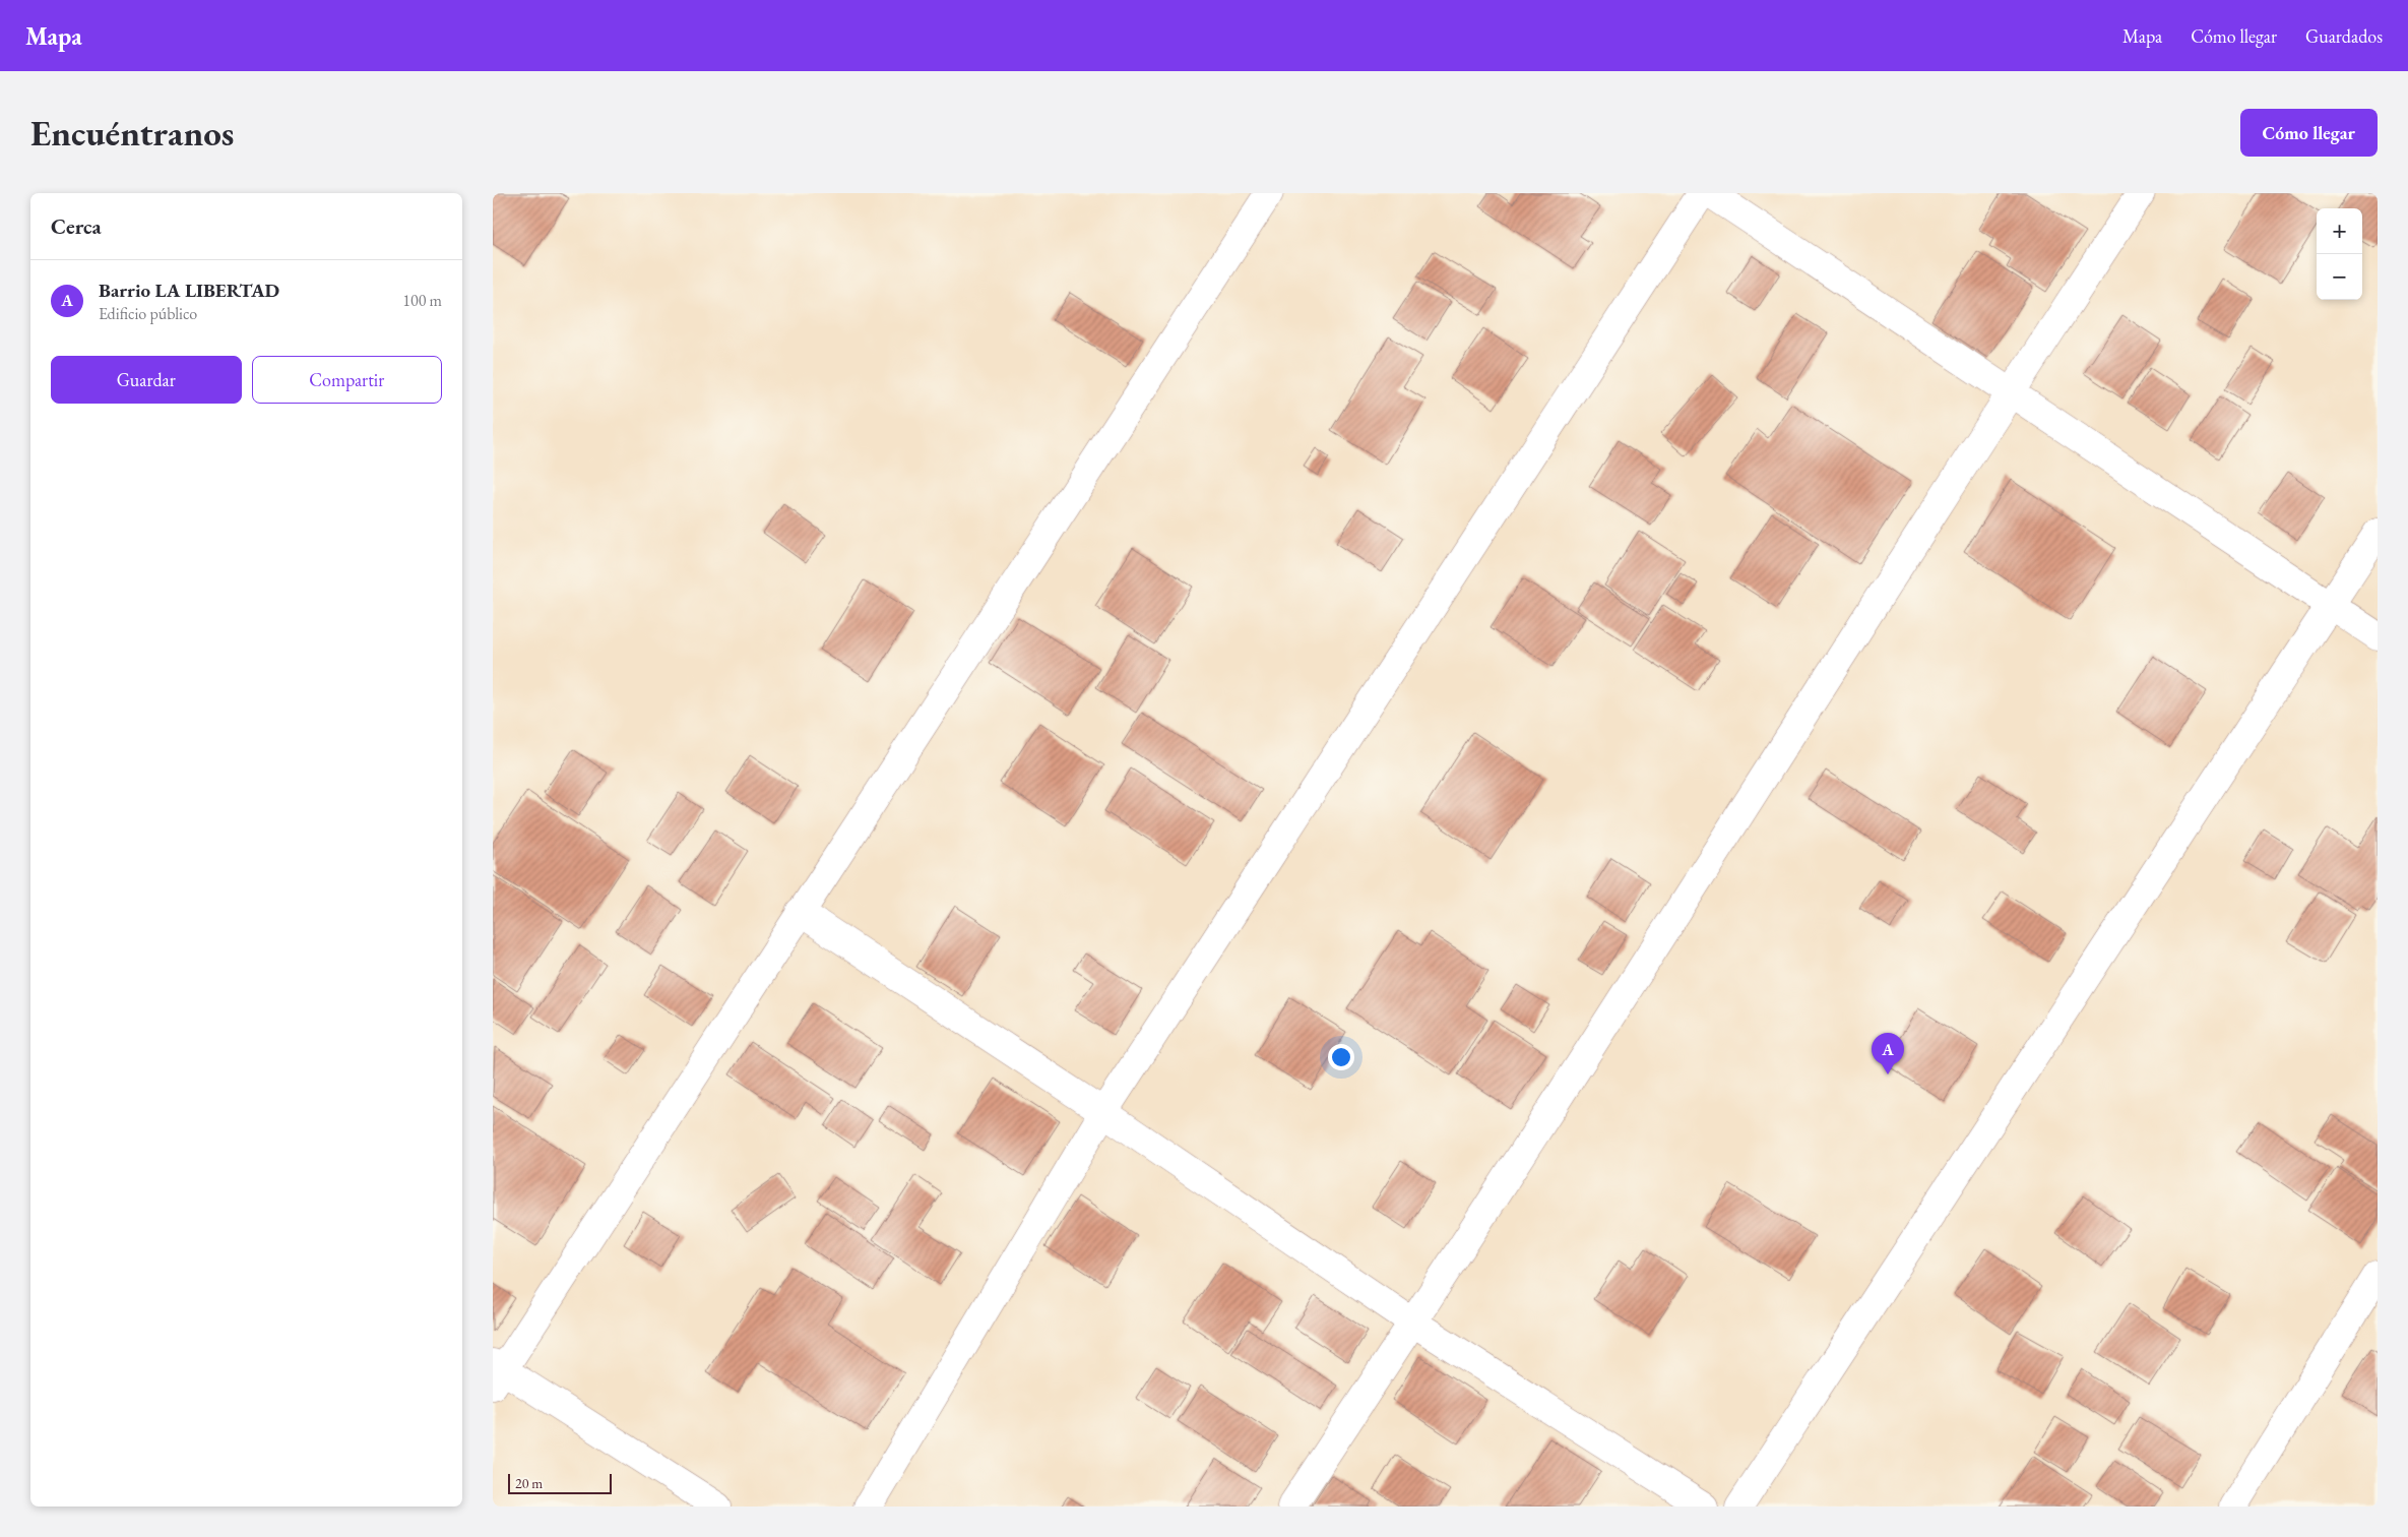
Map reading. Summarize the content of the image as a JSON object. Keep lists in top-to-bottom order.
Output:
{
  "scale_bar": "20 m",
  "page": {
    "header": "Mapa",
    "nav": ["Mapa", "Cómo llegar", "Guardados"],
    "buttons": [
      "Cómo llegar",
      ["Guardar", "Compartir"]
    ],
    "title": "Encuéntranos",
    "heading": "Cerca",
    "map_buttons": ["+", "−"],
    "list": [
      {
        "mark": "A",
        "name": "Barrio LA LIBERTAD",
        "note": "Edificio público",
        "value": "100 m"
      }
    ],
    "pins": "A",
    "scale": "20 m"
  }
}
